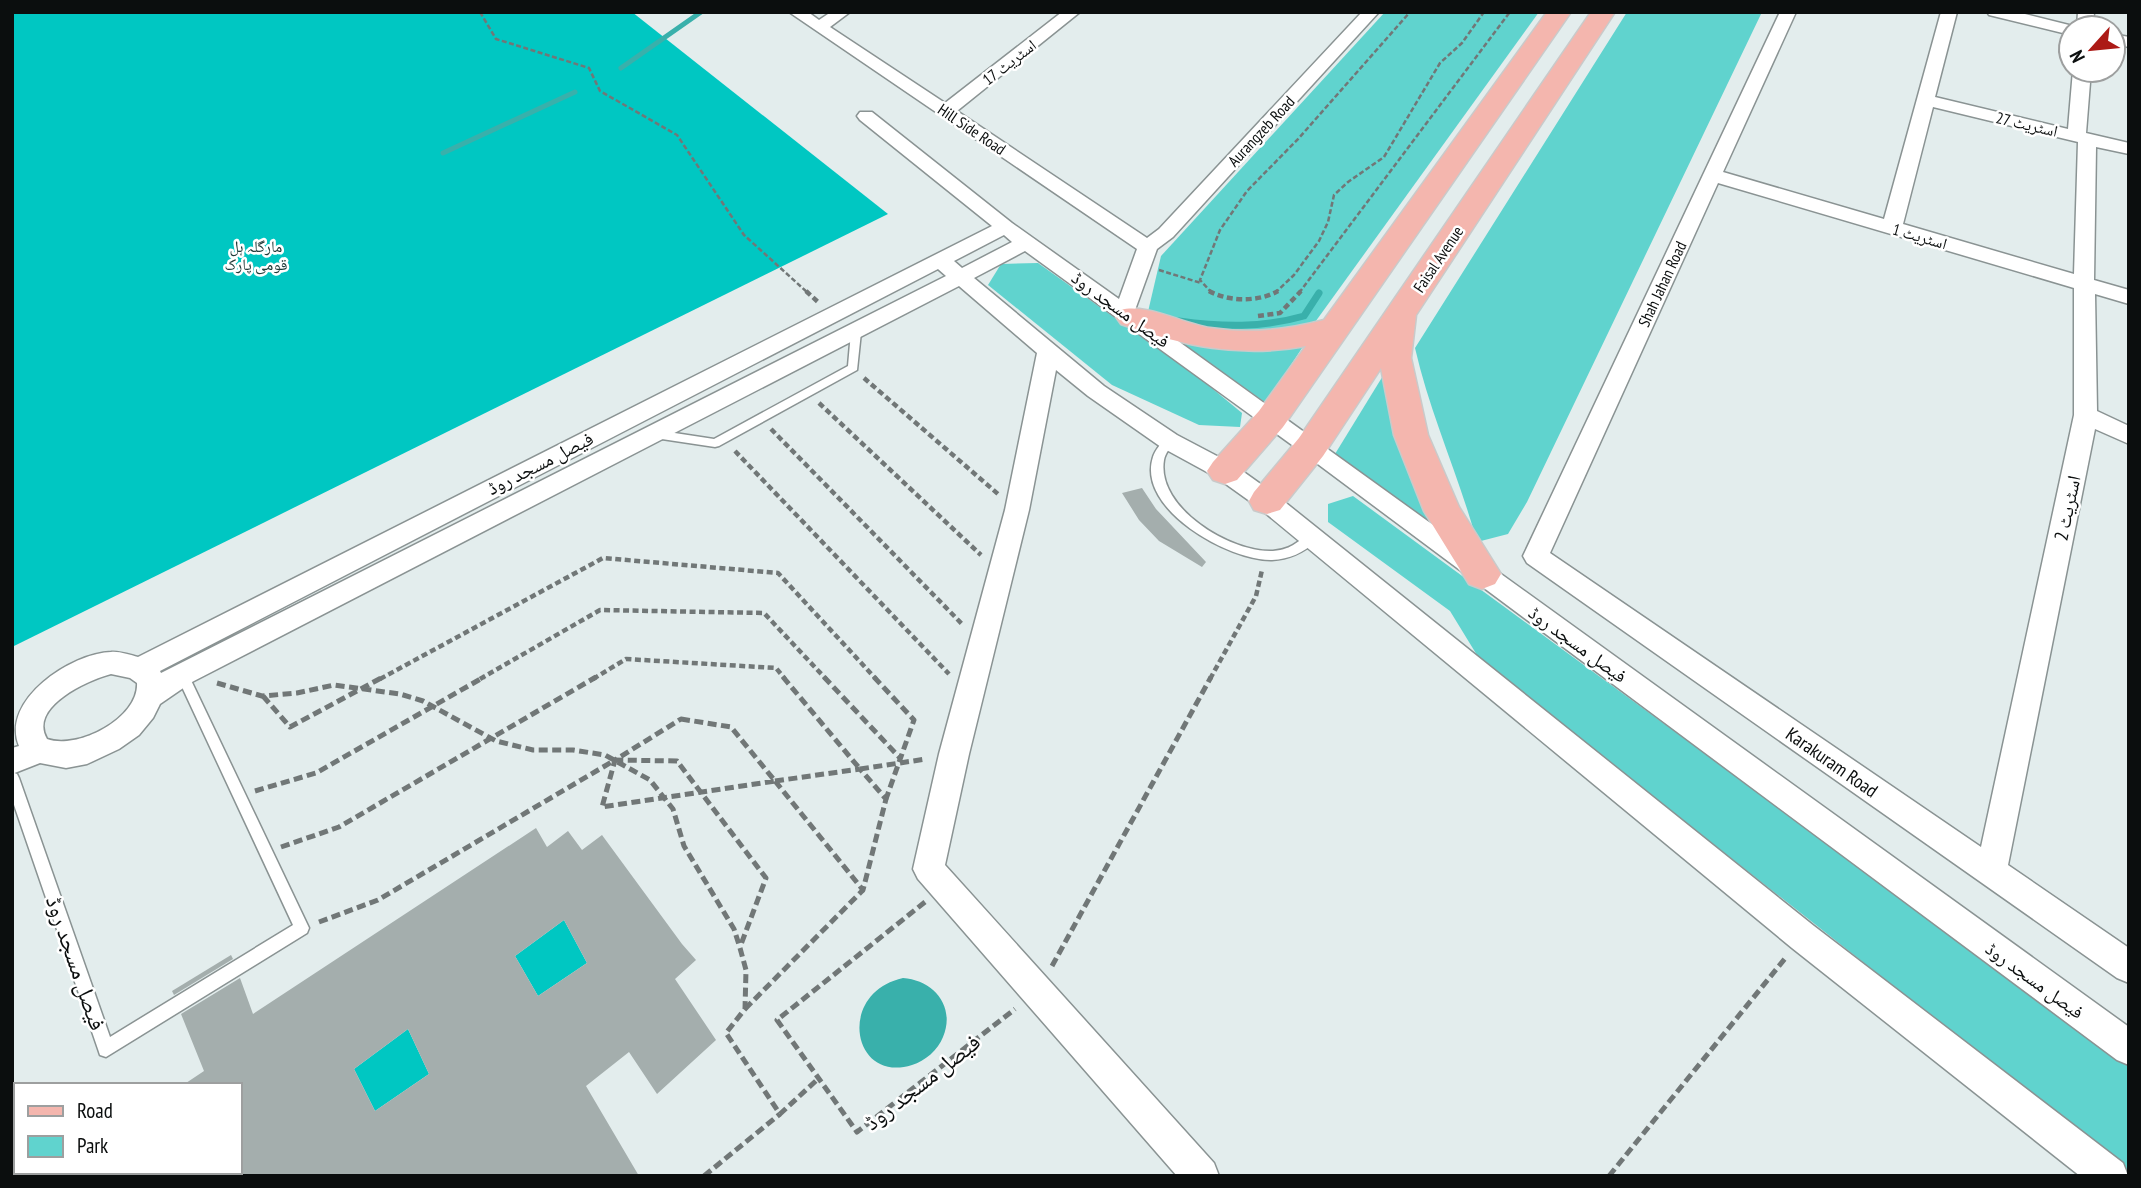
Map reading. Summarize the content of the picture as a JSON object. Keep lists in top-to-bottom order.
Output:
{
  "streets": {
    "main road": ["Faisal Avenue"],
    "street": [
      "اسٹریٹ 17",
      "اسٹریٹ 27",
      "Hill Side Road",
      "Aurangzeb Road",
      "اسٹریٹ 1",
      "Shah Jahan Road",
      "فیصل مسجد روڈ",
      "اسٹریٹ 2",
      "Karakuram Road"
    ]
  },
  "crossings": [
    ["اسٹریٹ 17", "Hill Side Road"],
    ["اسٹریٹ 27", "اسٹریٹ 2"],
    ["Hill Side Road", "Aurangzeb Road"],
    ["اسٹریٹ 1", "Shah Jahan Road"],
    ["اسٹریٹ 1", "اسٹریٹ 2"],
    ["Faisal Avenue", "فیصل مسجد روڈ"],
    ["Shah Jahan Road", "Karakuram Road"],
    ["اسٹریٹ 2", "Karakuram Road"]
  ],
  "parks": ["مارگلہ ہل قومی پارک"],
  "legend": ["Road", "Park"],
  "north": "bottom left"
}
